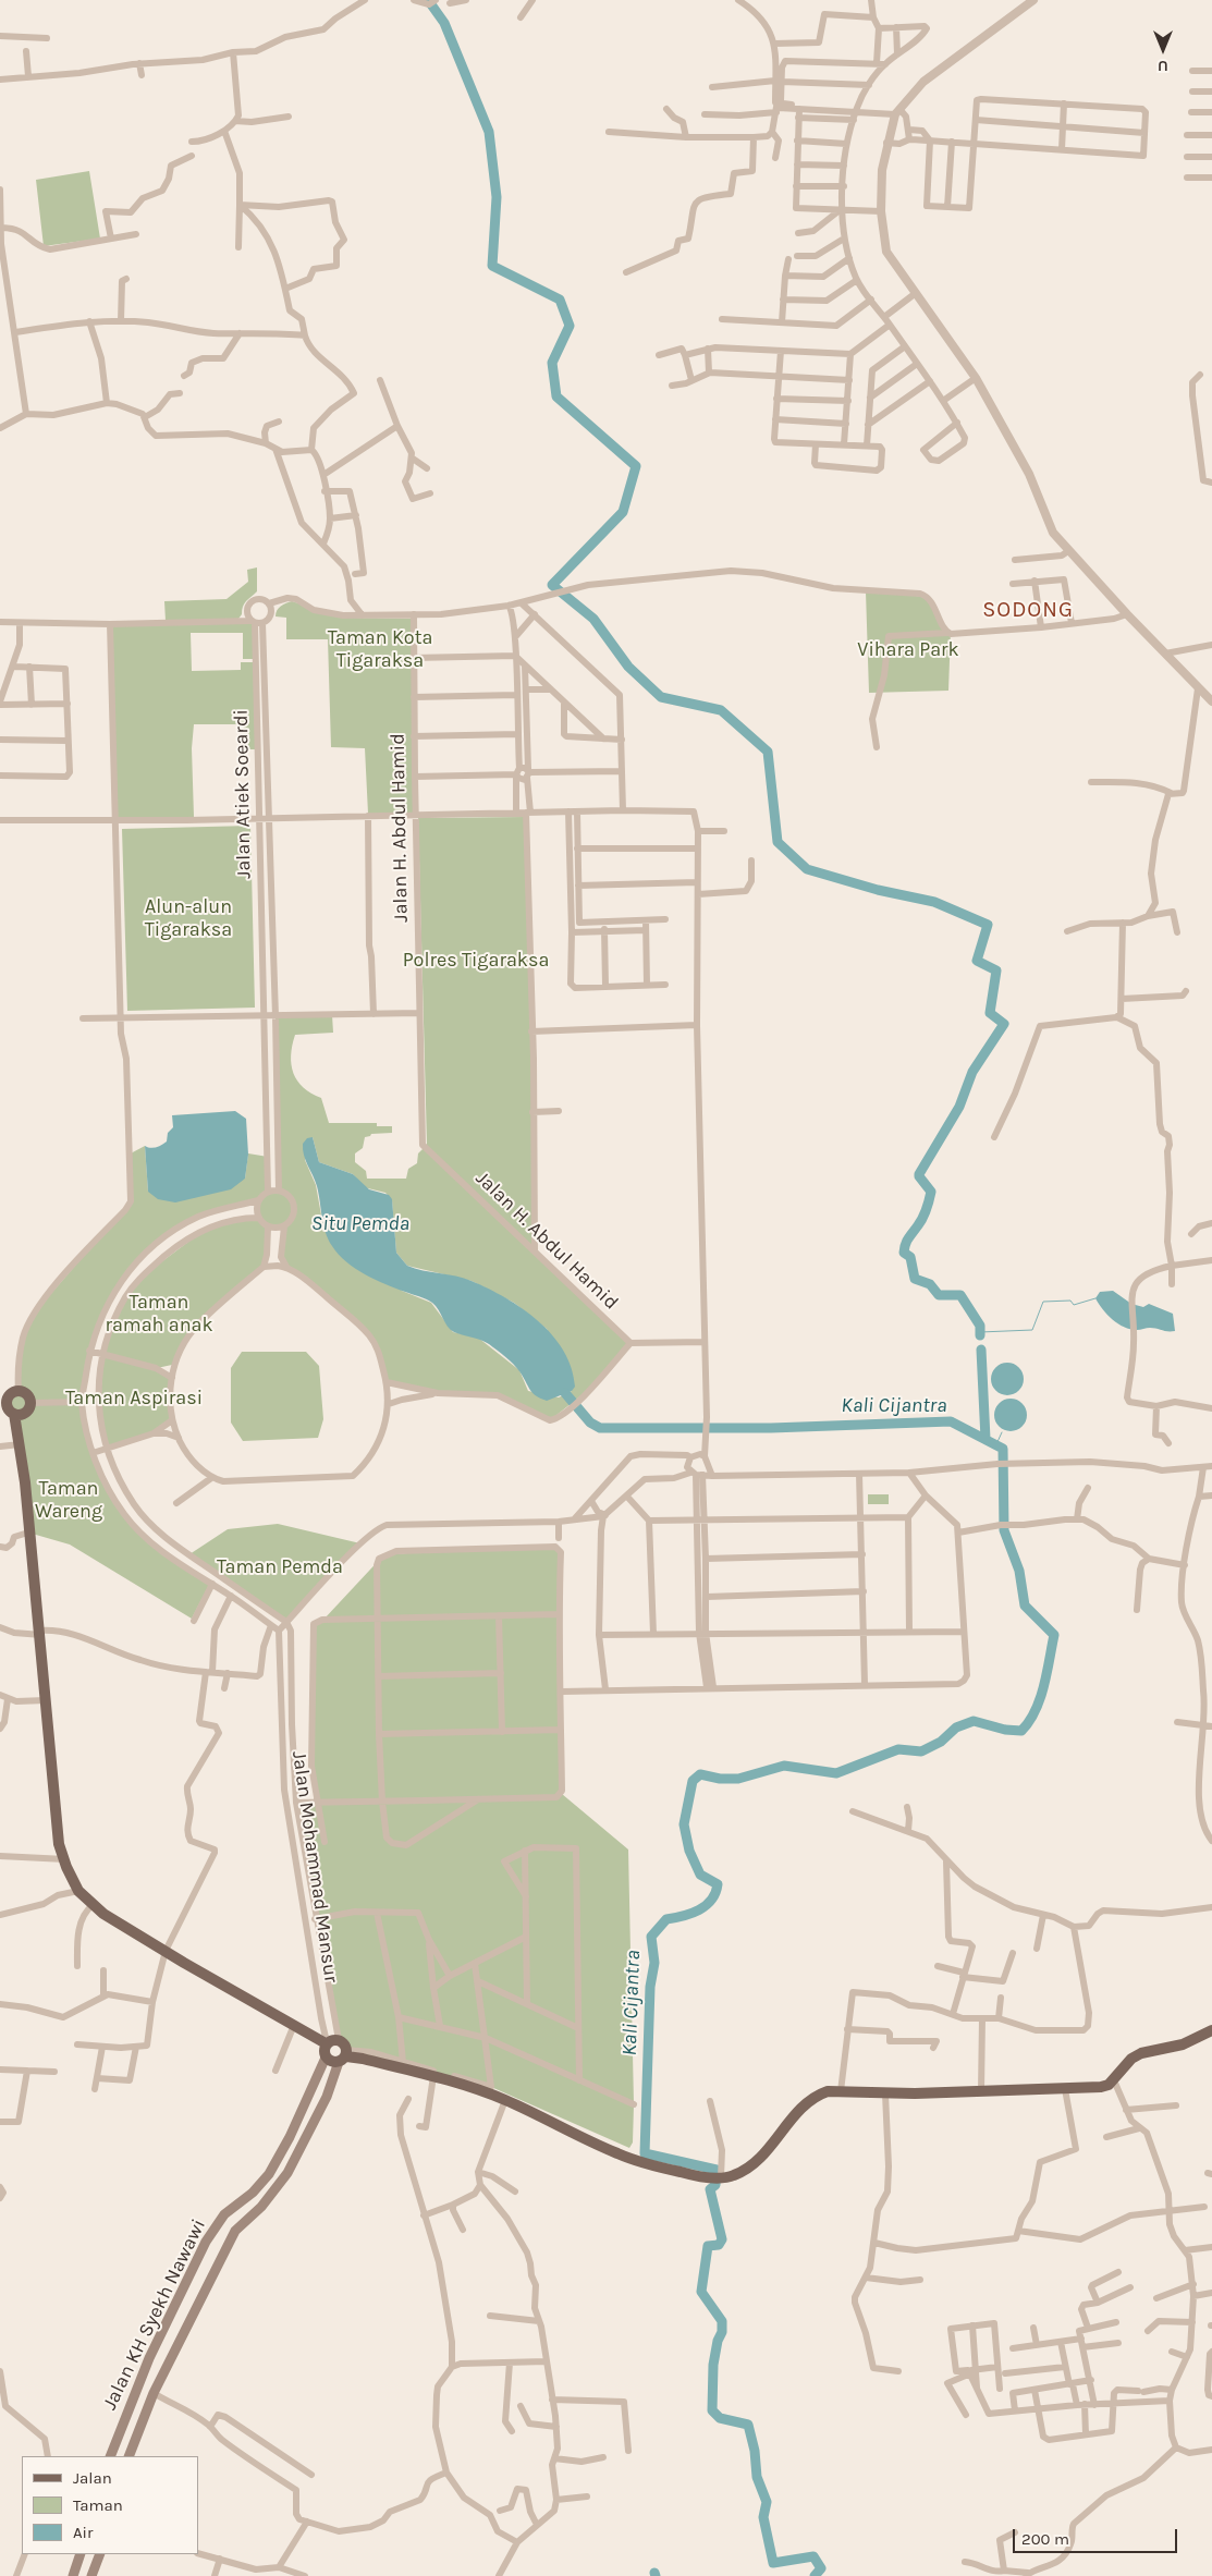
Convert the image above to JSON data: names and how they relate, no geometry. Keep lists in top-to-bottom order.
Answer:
{
  "streets": {
    "main road": ["Jalan KH Syekh Nawawi"],
    "street": ["Jalan Atiek Soeardi", "Jalan H. Abdul Hamid", "Jalan Mohammad Mansur"]
  },
  "districts": ["SODONG"],
  "water": ["Situ Pemda", "Kali Cijantra"],
  "parks": [
    "Taman Kota Tigaraksa",
    "Vihara Park",
    "Alun-alun Tigaraksa",
    "Polres Tigaraksa",
    "Taman ramah anak",
    "Taman Aspirasi",
    "Taman Wareng",
    "Taman Pemda"
  ],
  "legend": ["Jalan", "Taman", "Air"],
  "scale_bar": "200 m",
  "north": "bottom"
}
